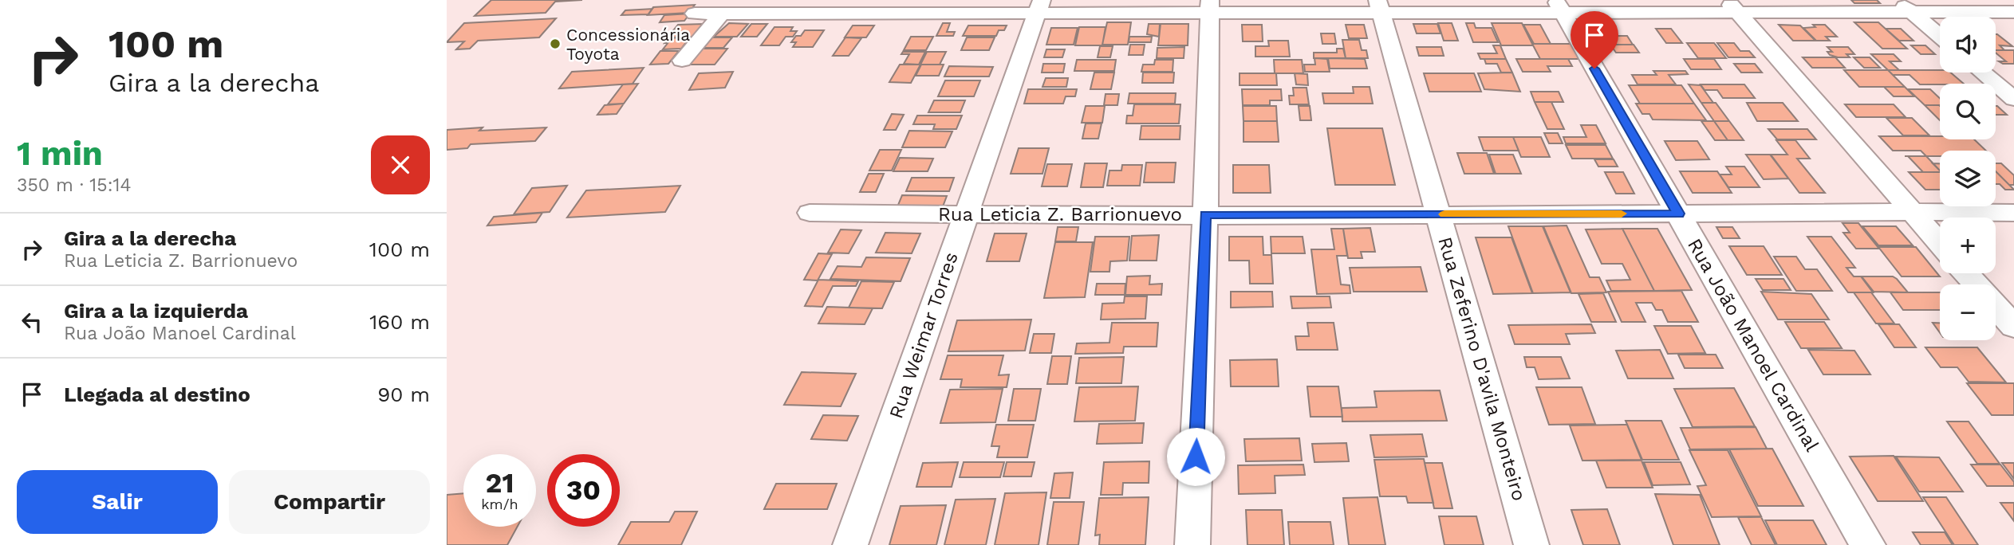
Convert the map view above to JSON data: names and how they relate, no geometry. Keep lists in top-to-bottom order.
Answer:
{
  "streets": {
    "street": [
      "Rua Leticia Z. Barrionuevo",
      "Rua Weimar Torres",
      "Rua João Manoel Cardinal",
      "Rua Zeferino D'avila Monteiro"
    ]
  },
  "crossings": [
    ["Rua Leticia Z. Barrionuevo", "Rua Weimar Torres"],
    ["Rua Leticia Z. Barrionuevo", "Rua João Manoel Cardinal"],
    ["Rua Leticia Z. Barrionuevo", "Rua Zeferino D'avila Monteiro"]
  ],
  "places": ["Concessionária Toyota"],
  "page": {
    "turn": ["100 m", "Gira a la derecha"],
    "map_buttons": ["+", "−"],
    "heading": ["1 min", "350 m · 15:14"],
    "list": [
      {
        "name": "Gira a la derecha",
        "note": "Rua Leticia Z. Barrionuevo",
        "value": "100 m"
      },
      {
        "name": "Gira a la izquierda",
        "note": "Rua João Manoel Cardinal",
        "value": "160 m"
      },
      {
        "name": "Llegada al destino",
        "value": "90 m"
      }
    ],
    "speed": "21 km/h",
    "limit": "30",
    "buttons": ["Salir", "Compartir"]
  }
}
